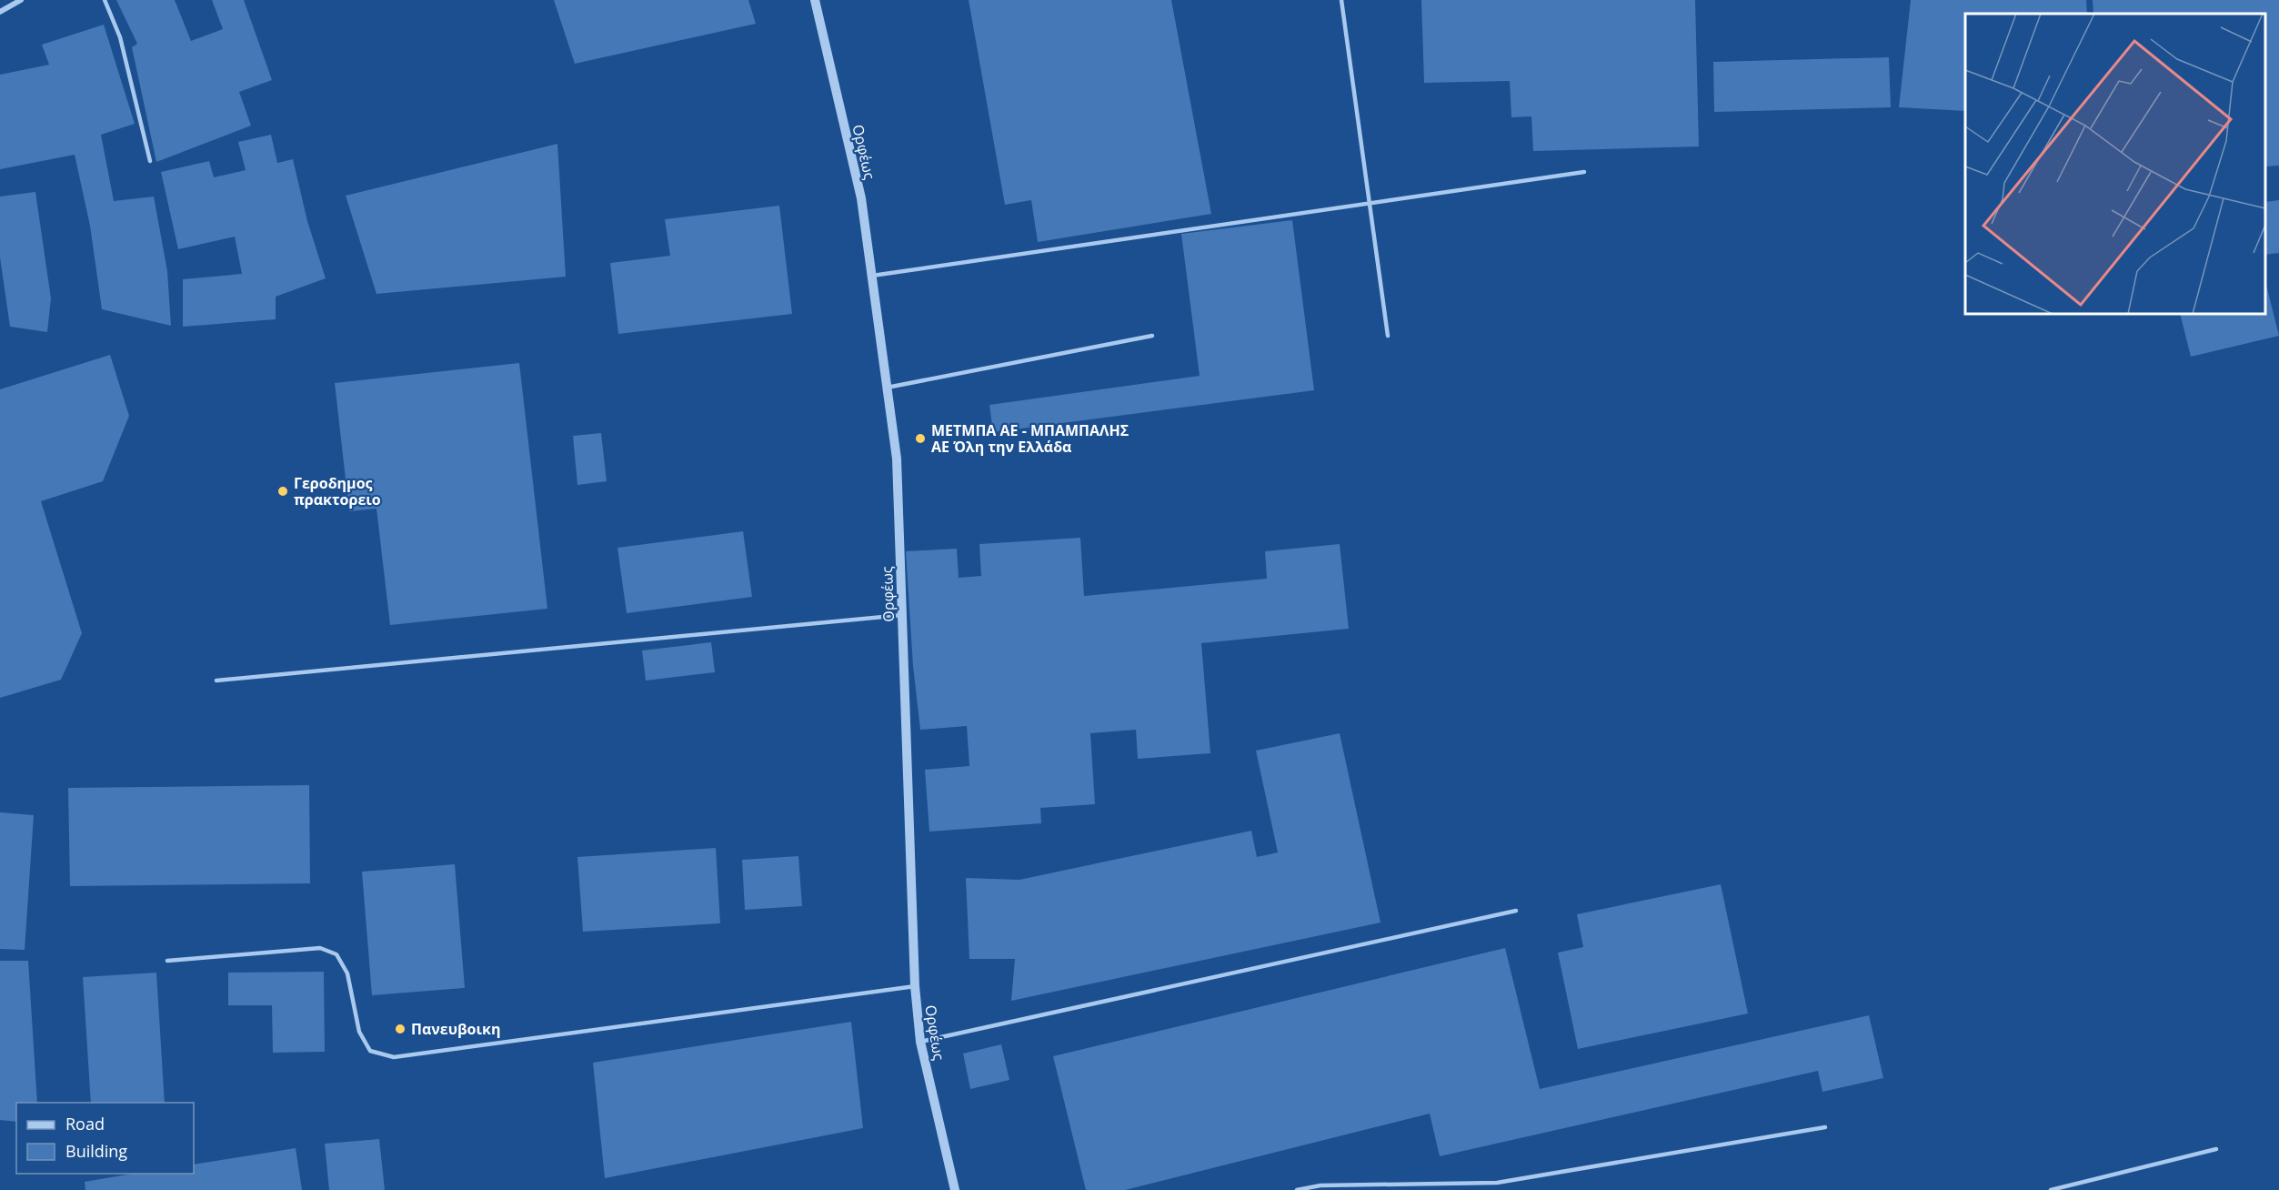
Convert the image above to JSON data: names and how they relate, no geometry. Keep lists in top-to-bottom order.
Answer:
{
  "streets": {
    "street": ["Ορφέως"]
  },
  "places": ["ΜΕΤΜΠΑ ΑΕ - ΜΠΑΜΠΑΛΗΣ ΑΕ Όλη την Ελλάδα", "Γεροδημος πρακτορειο", "Πανευβοικη"],
  "legend": ["Road", "Building"]
}
